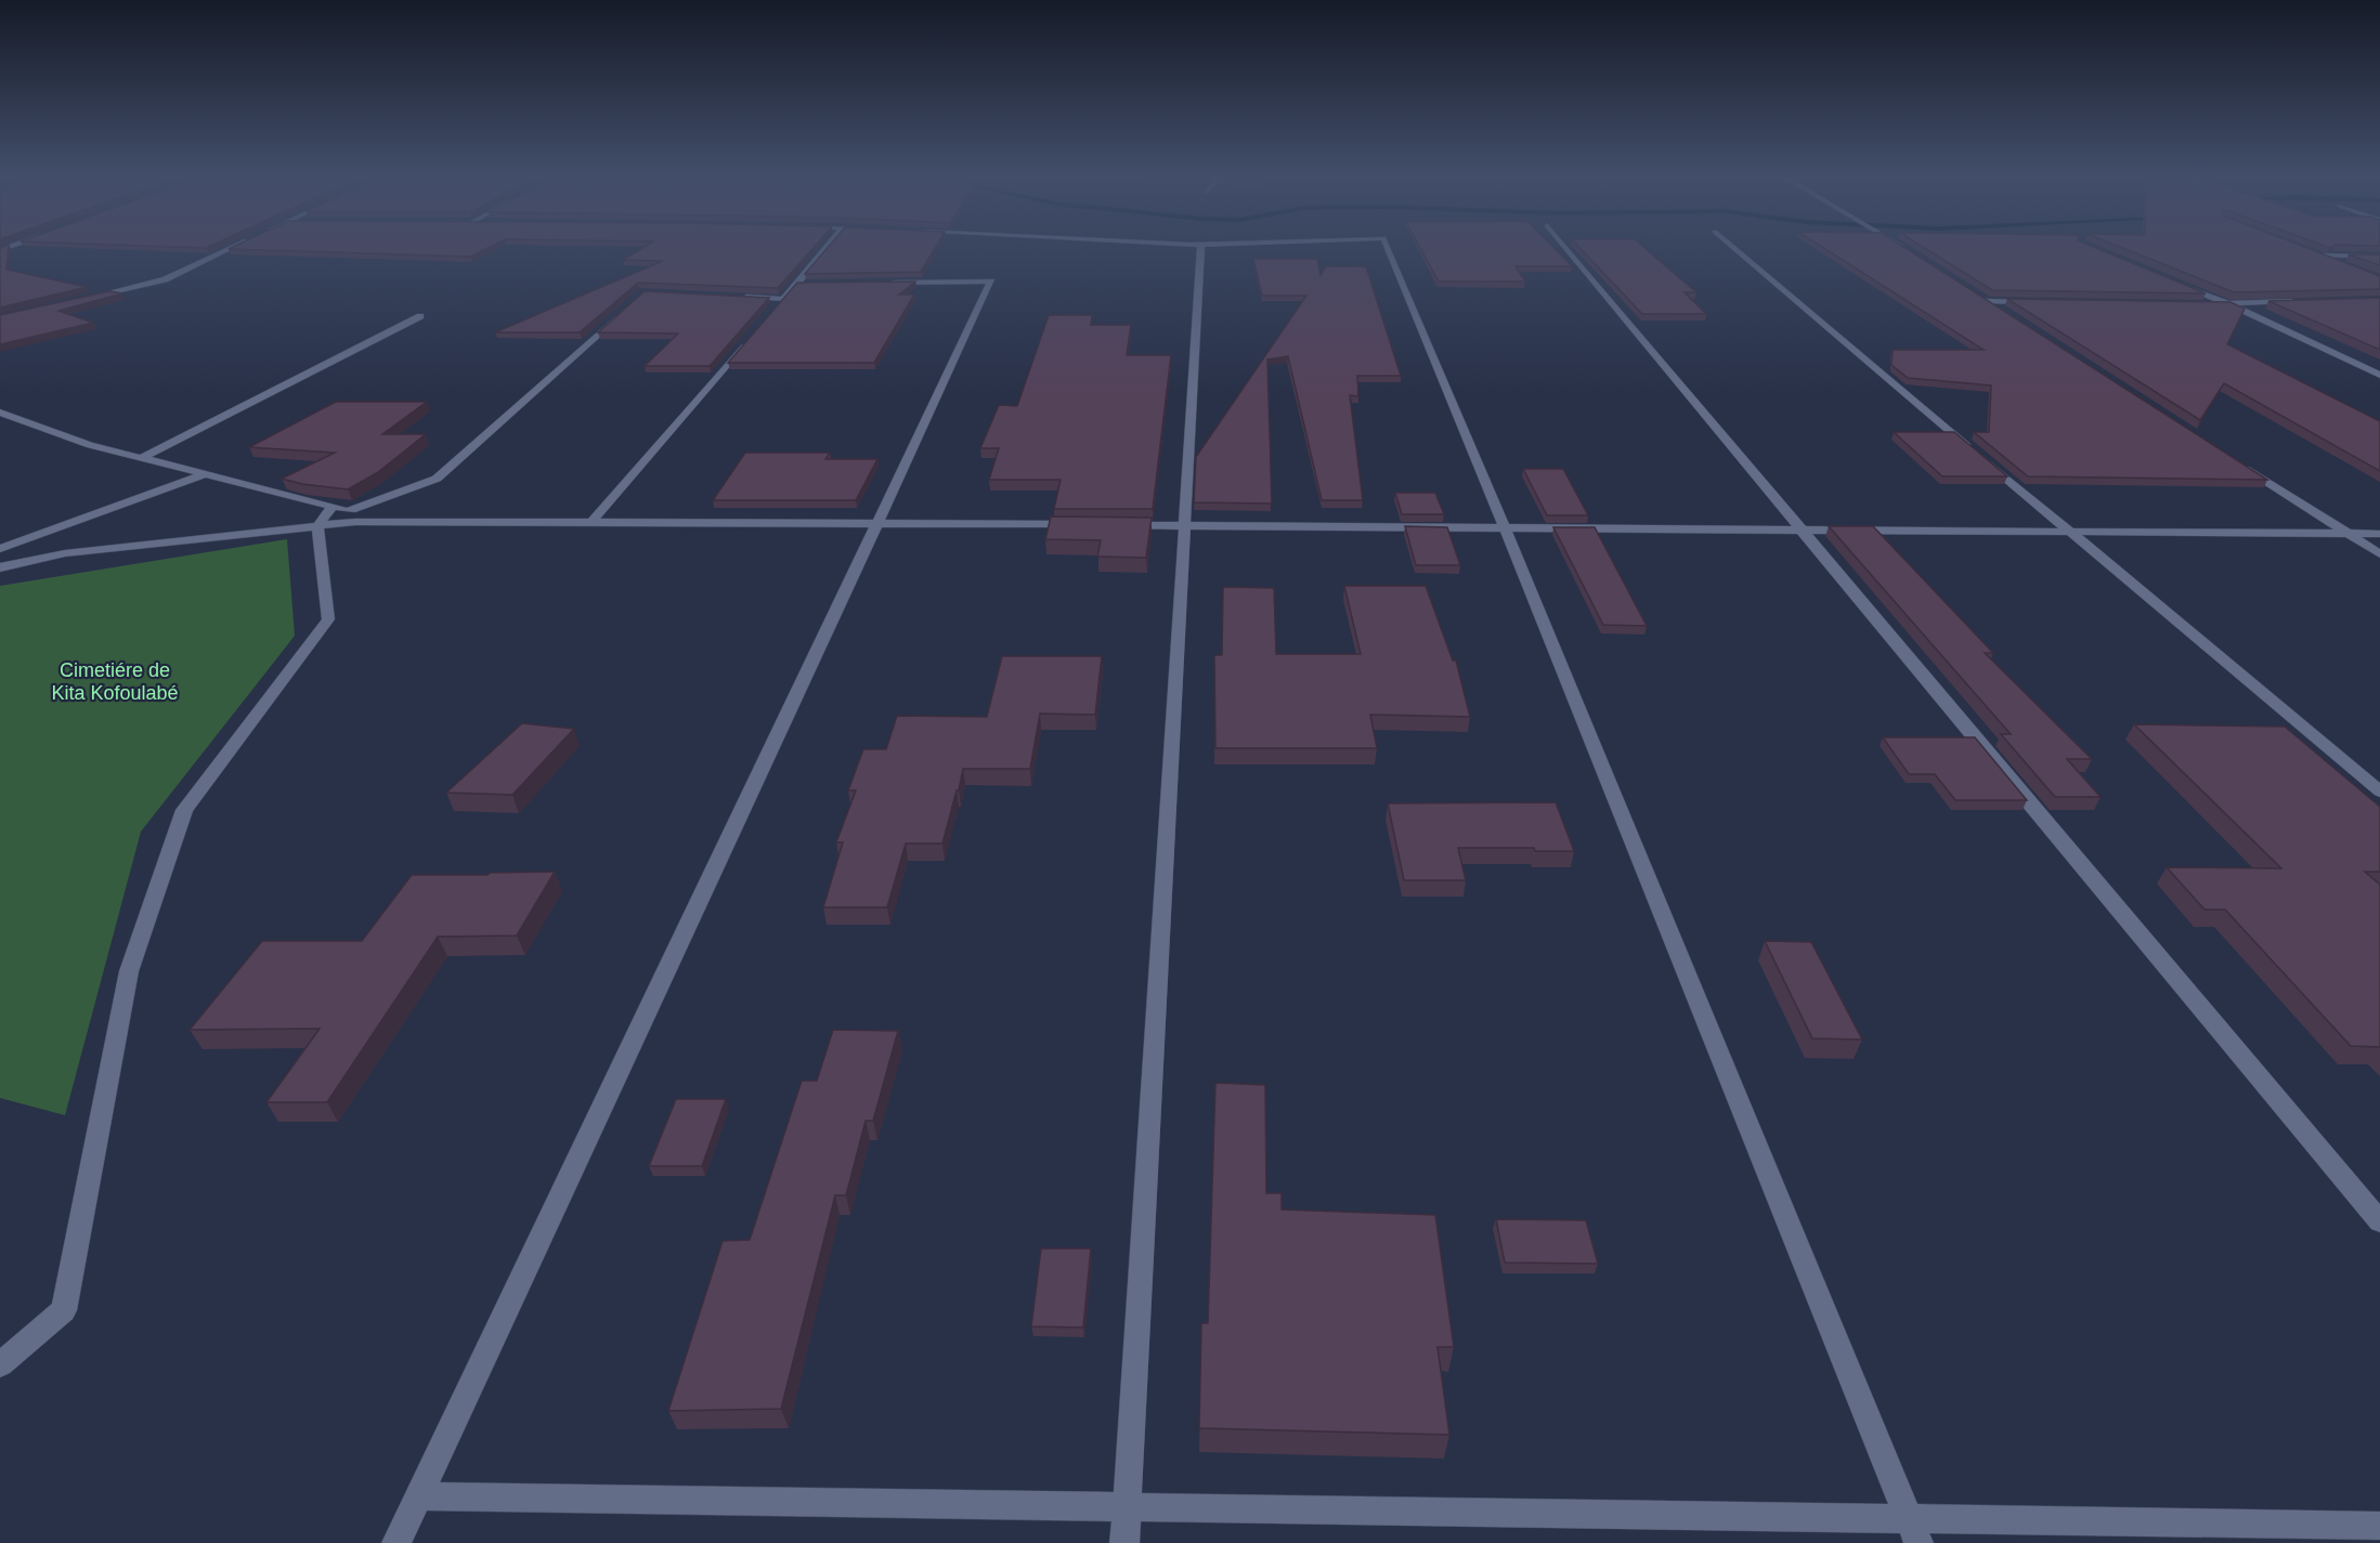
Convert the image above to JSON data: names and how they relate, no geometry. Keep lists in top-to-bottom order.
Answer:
{
  "parks": ["Cimetiére de Kita Kofoulabé"]
}
